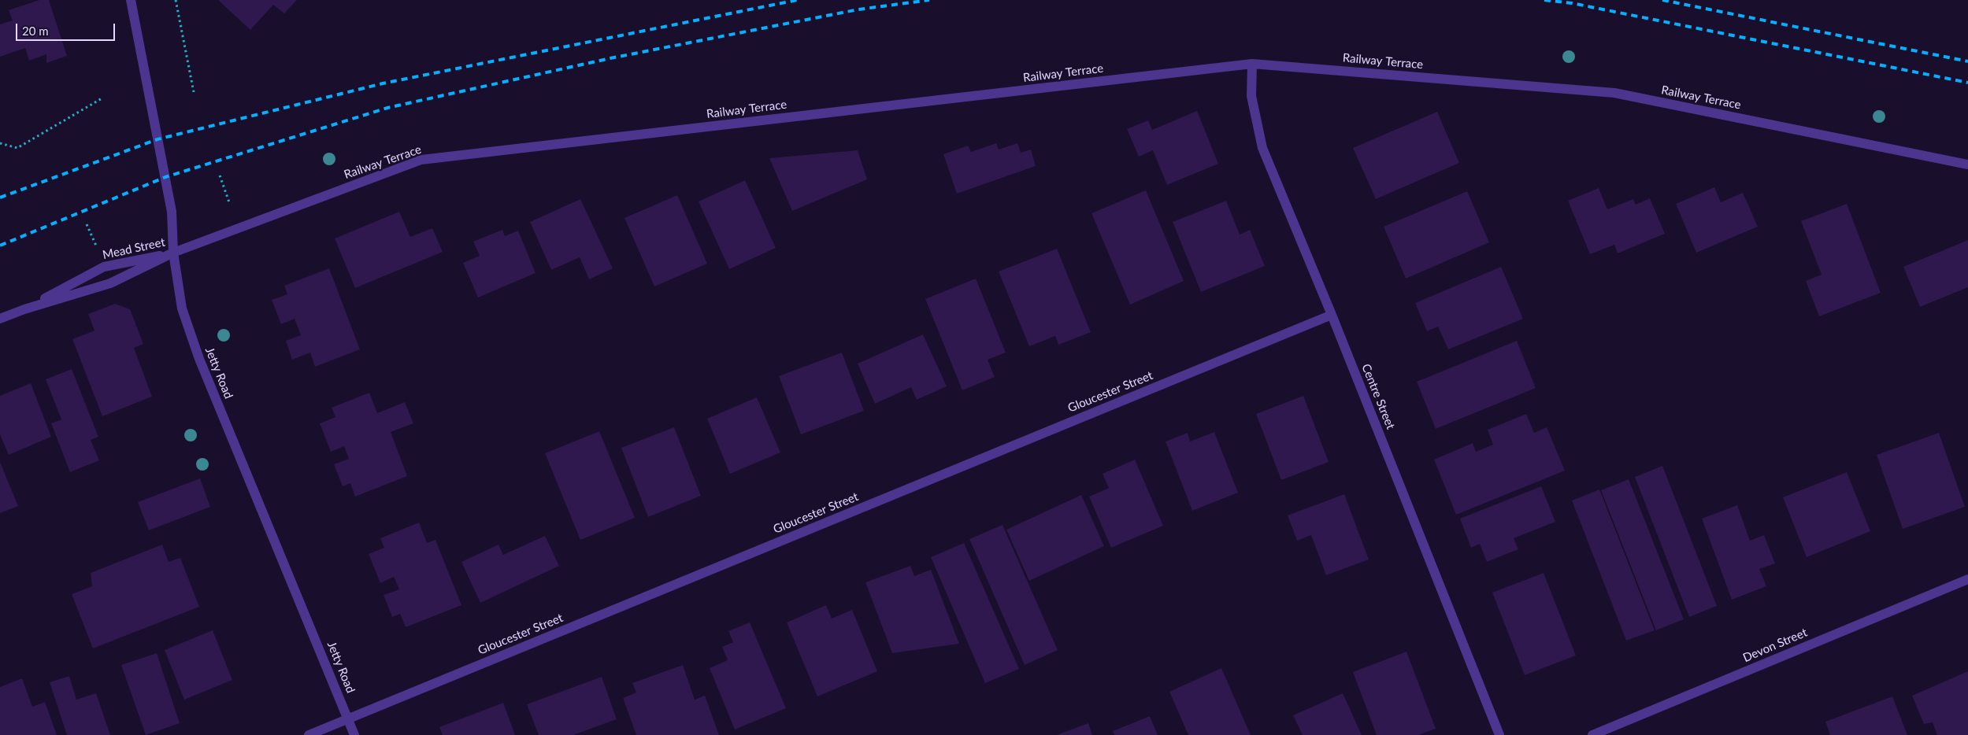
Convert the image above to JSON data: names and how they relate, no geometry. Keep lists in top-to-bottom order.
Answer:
{
  "streets": {
    "street": [
      "Railway Terrace",
      "Mead Street",
      "Jetty Road",
      "Gloucester Street",
      "Centre Street",
      "Devon Street"
    ]
  },
  "crossings": [
    ["Railway Terrace", "Mead Street"],
    ["Railway Terrace", "Jetty Road"],
    ["Railway Terrace", "Centre Street"],
    ["Mead Street", "Jetty Road"],
    ["Jetty Road", "Gloucester Street"],
    ["Gloucester Street", "Centre Street"]
  ],
  "scale_bar": "20 m"
}
